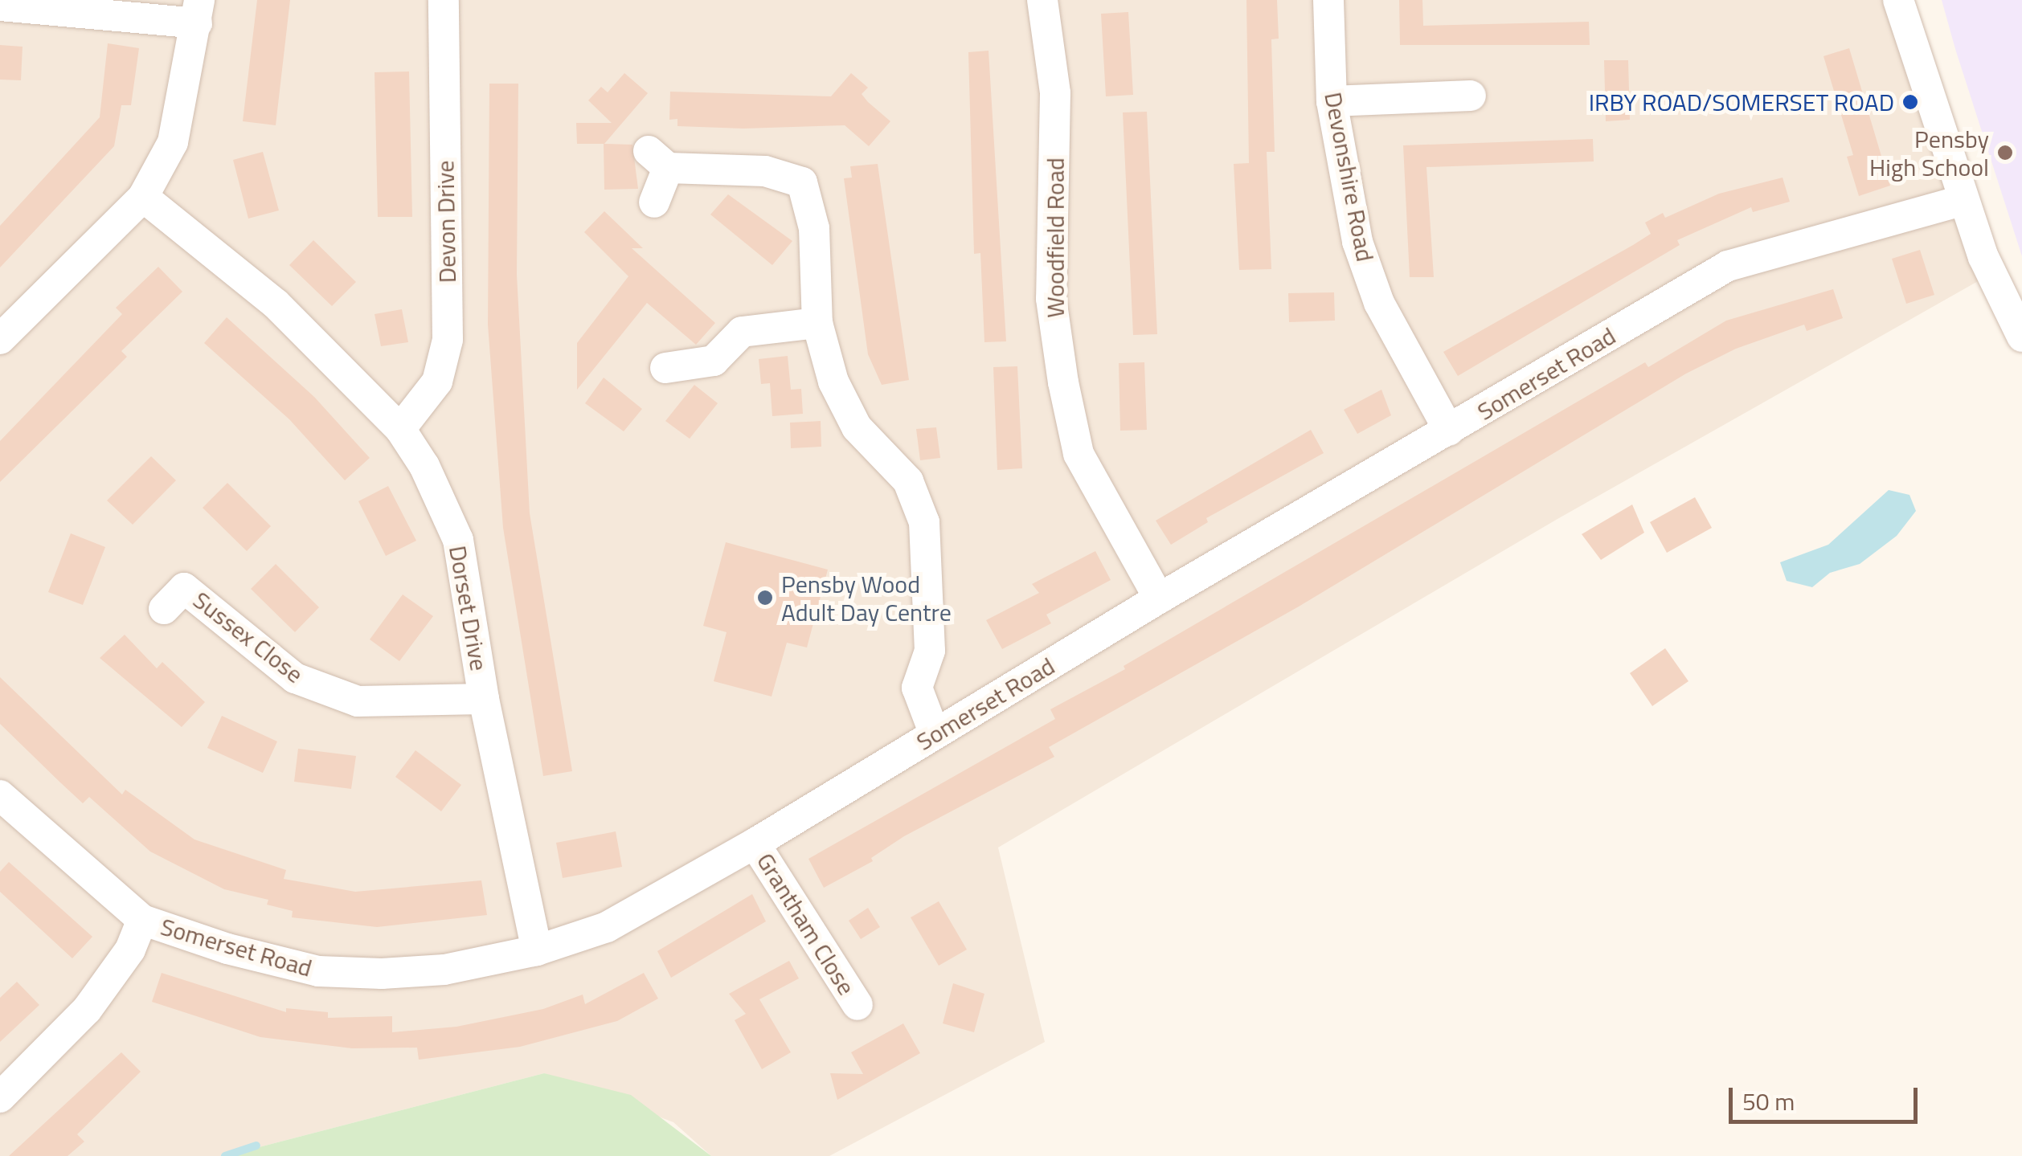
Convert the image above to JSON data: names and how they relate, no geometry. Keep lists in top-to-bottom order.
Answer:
{
  "streets": {
    "street": [
      "Devonshire Road",
      "Devon Drive",
      "Woodfield Road",
      "Somerset Road",
      "Dorset Drive",
      "Sussex Close",
      "Grantham Close"
    ]
  },
  "crossings": [
    ["Devonshire Road", "Somerset Road"],
    ["Devon Drive", "Dorset Drive"],
    ["Woodfield Road", "Somerset Road"],
    ["Somerset Road", "Dorset Drive"],
    ["Somerset Road", "Grantham Close"],
    ["Dorset Drive", "Sussex Close"]
  ],
  "places": ["IRBY ROAD/SOMERSET ROAD", "Pensby High School", "Pensby Wood Adult Day Centre"],
  "scale_bar": "50 m"
}
